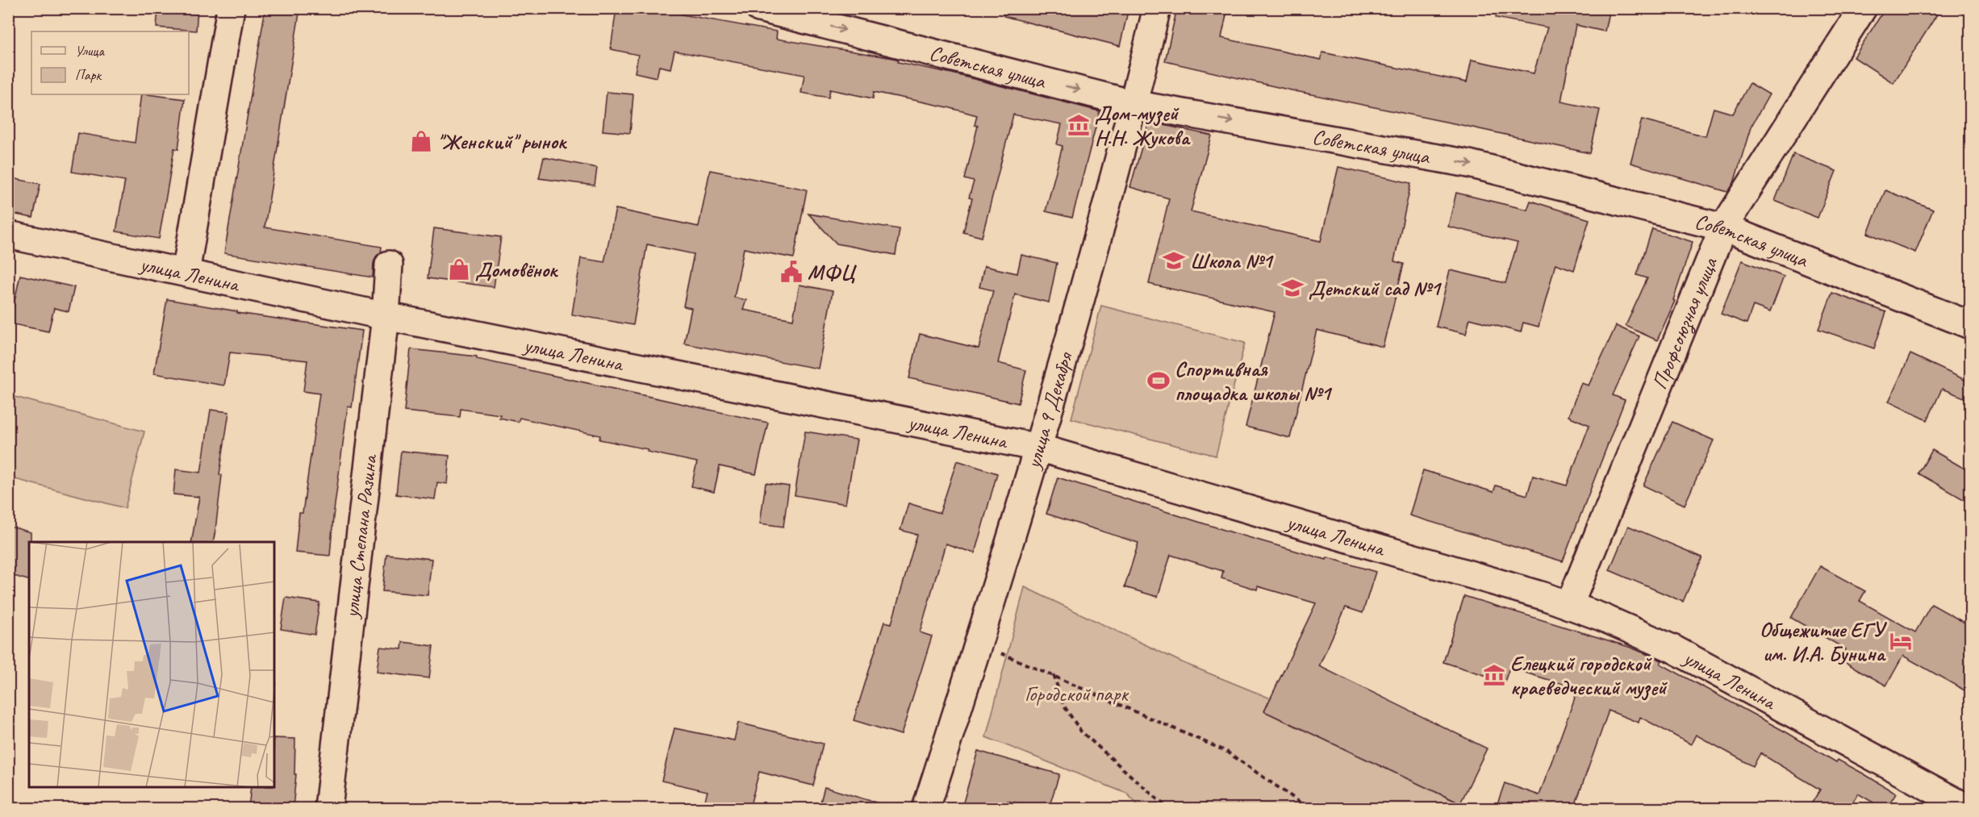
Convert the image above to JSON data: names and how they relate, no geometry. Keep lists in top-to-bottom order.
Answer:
{
  "streets": {
    "street": [
      "Советская улица",
      "улица Ленина",
      "Профсоюзная улица",
      "улица 9 Декабря",
      "улица Степана Разина"
    ]
  },
  "crossings": [
    ["Советская улица", "Профсоюзная улица"],
    ["Советская улица", "улица 9 Декабря"],
    ["улица Ленина", "Профсоюзная улица"],
    ["улица Ленина", "улица 9 Декабря"],
    ["улица Ленина", "улица Степана Разина"]
  ],
  "one_way": ["Советская улица"],
  "parks": ["Городской парк"],
  "places": {
    "museum": ["Дом-музей Н.Н. Жукова", "Елецкий городской краеведческий музей"],
    "shop": ["\"Женский\" рынок", "Домовёнок"],
    "school or university": ["Школа №1", "Детский сад №1"],
    "public building": ["МФЦ"],
    "sports": ["Спортивная площадка школы №1"],
    "hotel": ["Общежитие ЕГУ им. И.А. Бунина"]
  },
  "legend": ["Улица", "Парк"]
}
